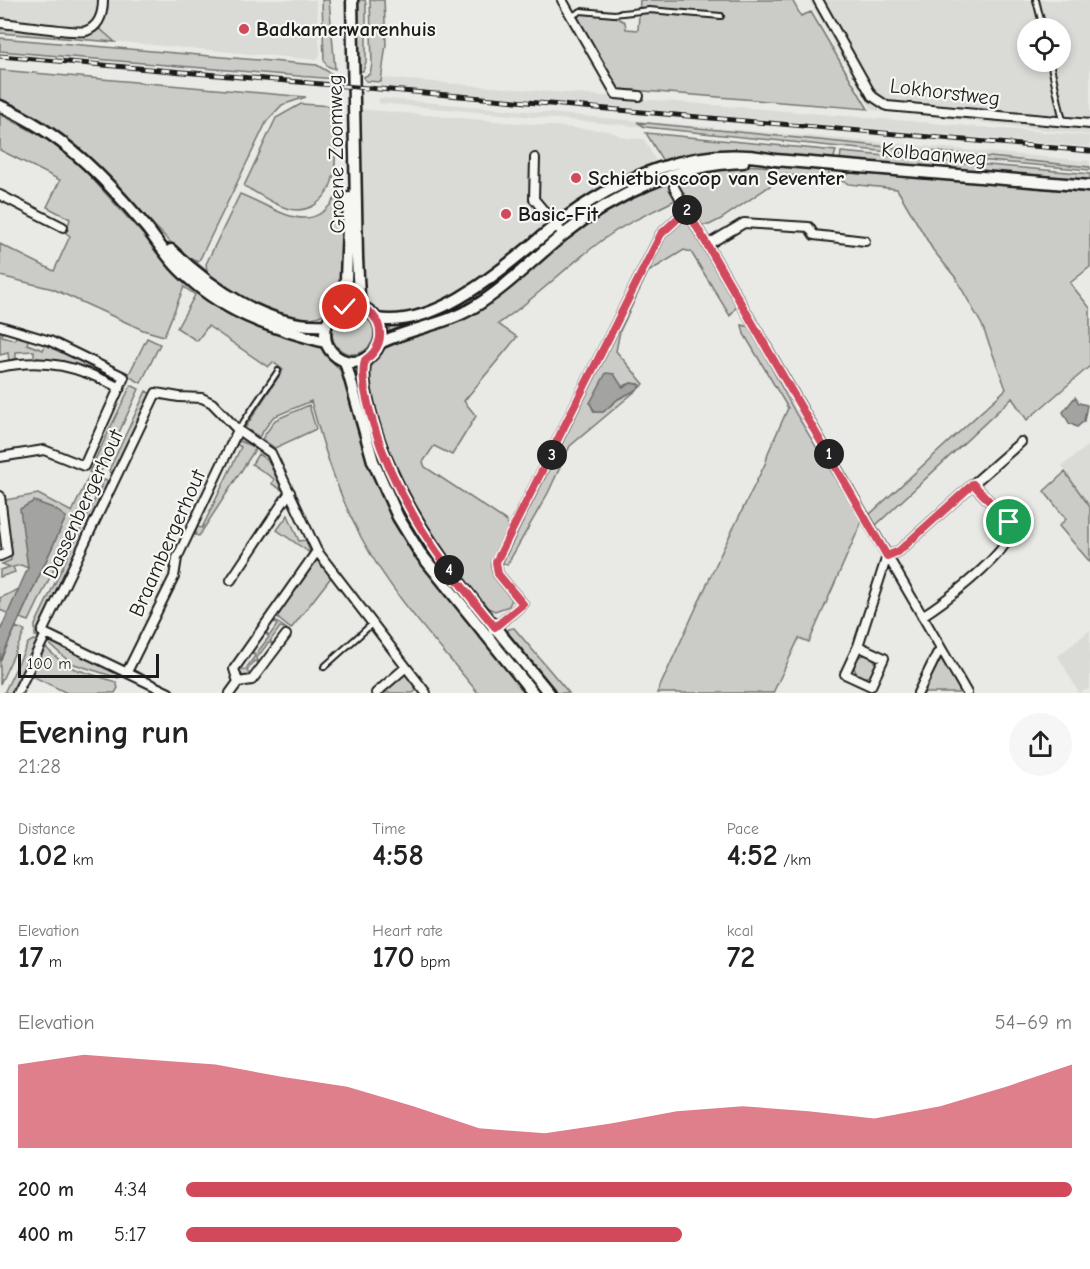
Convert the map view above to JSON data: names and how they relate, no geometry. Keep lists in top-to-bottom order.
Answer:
{
  "streets": {
    "street": [
      "Lokhorstweg",
      "Groene Zoomweg",
      "Kolbaanweg",
      "Dassenbergerhout",
      "Braambergerhout"
    ]
  },
  "crossings": [
    ["Groene Zoomweg", "Kolbaanweg"],
    ["Dassenbergerhout", "Braambergerhout"]
  ],
  "places": ["Badkamerwarenhuis", "Schietbioscoop van Seventer", "Basic-Fit"],
  "scale_bar": "100 m",
  "page": {
    "pins": [
      "2",
      "1",
      "3",
      "4"
    ],
    "scale": "100 m",
    "heading": ["Evening run", "21:28"],
    "stats": [
      ["Distance", "1.02 km"],
      ["Time", "4:58"],
      ["Pace", "4:52 /km"],
      ["Elevation", "17 m"],
      ["Heart rate", "170 bpm"],
      ["kcal", "72"]
    ],
    "chart": ["Elevation", "54–69 m"],
    "list": [
      {
        "name": "200 m",
        "note": "4:34"
      },
      {
        "name": "400 m",
        "note": "5:17"
      }
    ]
  }
}
